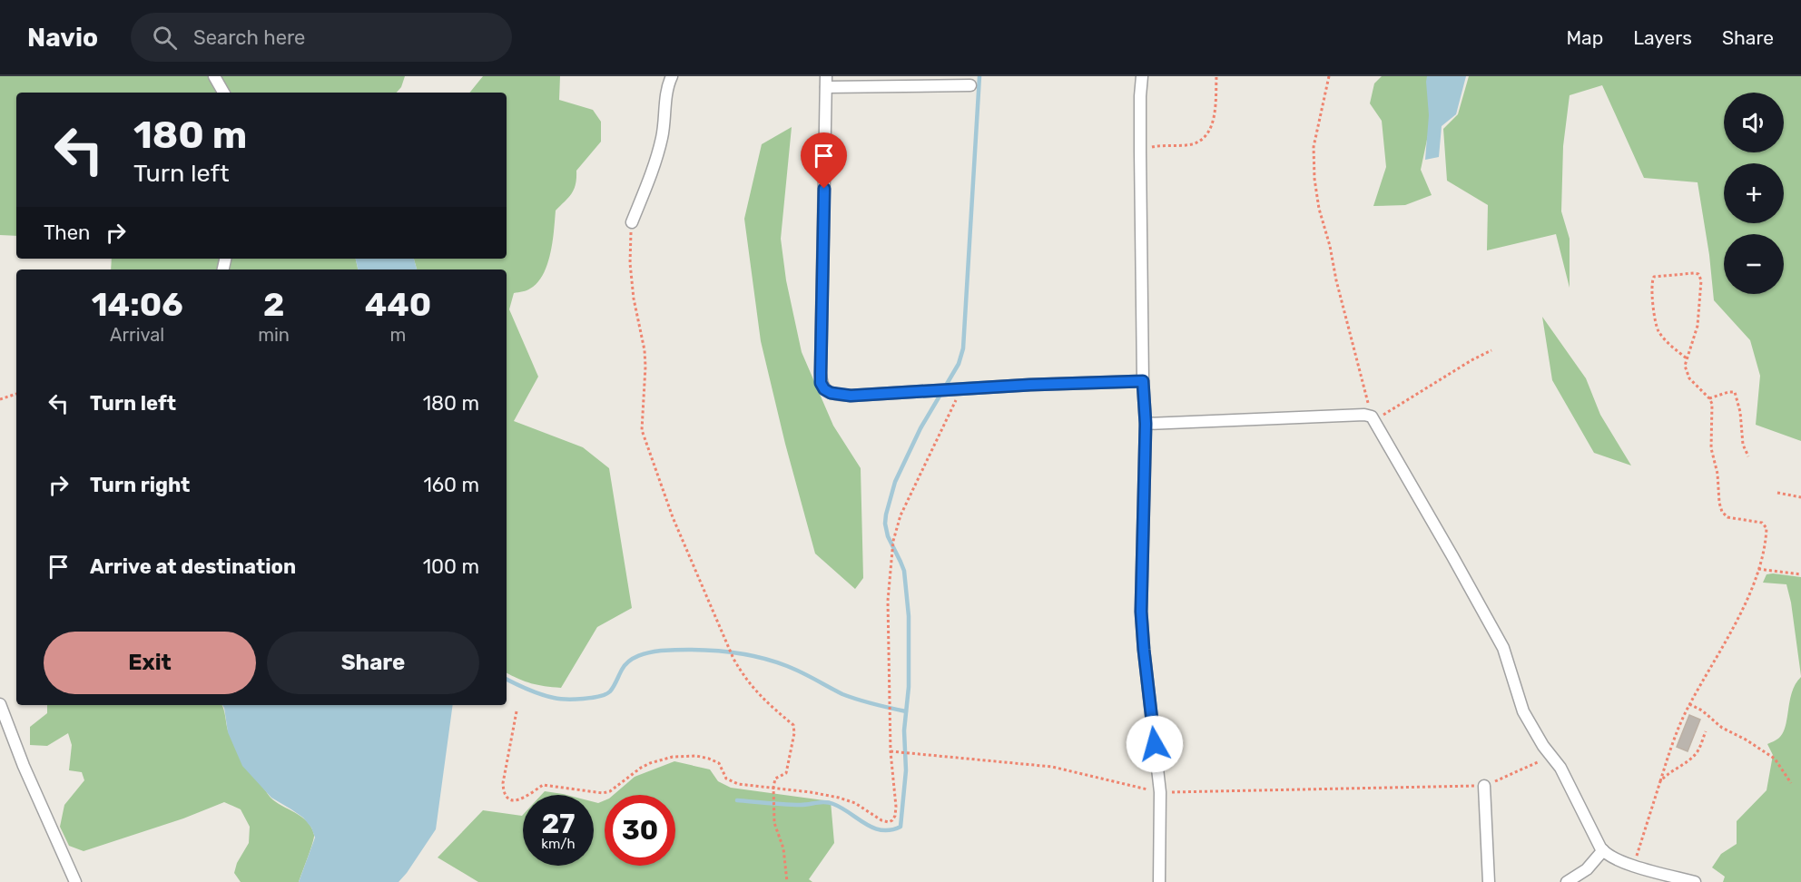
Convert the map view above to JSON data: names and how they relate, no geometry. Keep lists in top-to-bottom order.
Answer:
{
  "page": {
    "header": "Navio",
    "search": "Search here",
    "nav": ["Map", "Layers", "Share"],
    "map_buttons": ["+", "−"],
    "turn": ["180 m", "Turn left"],
    "then": "Then",
    "eta": [
      "14:06",
      "Arrival",
      "2",
      "min",
      "440",
      "m"
    ],
    "list": [
      {
        "name": "Turn left",
        "value": "180 m"
      },
      {
        "name": "Turn right",
        "value": "160 m"
      },
      {
        "name": "Arrive at destination",
        "value": "100 m"
      }
    ],
    "buttons": ["Exit", "Share"],
    "speed": "27 km/h",
    "limit": "30"
  }
}
